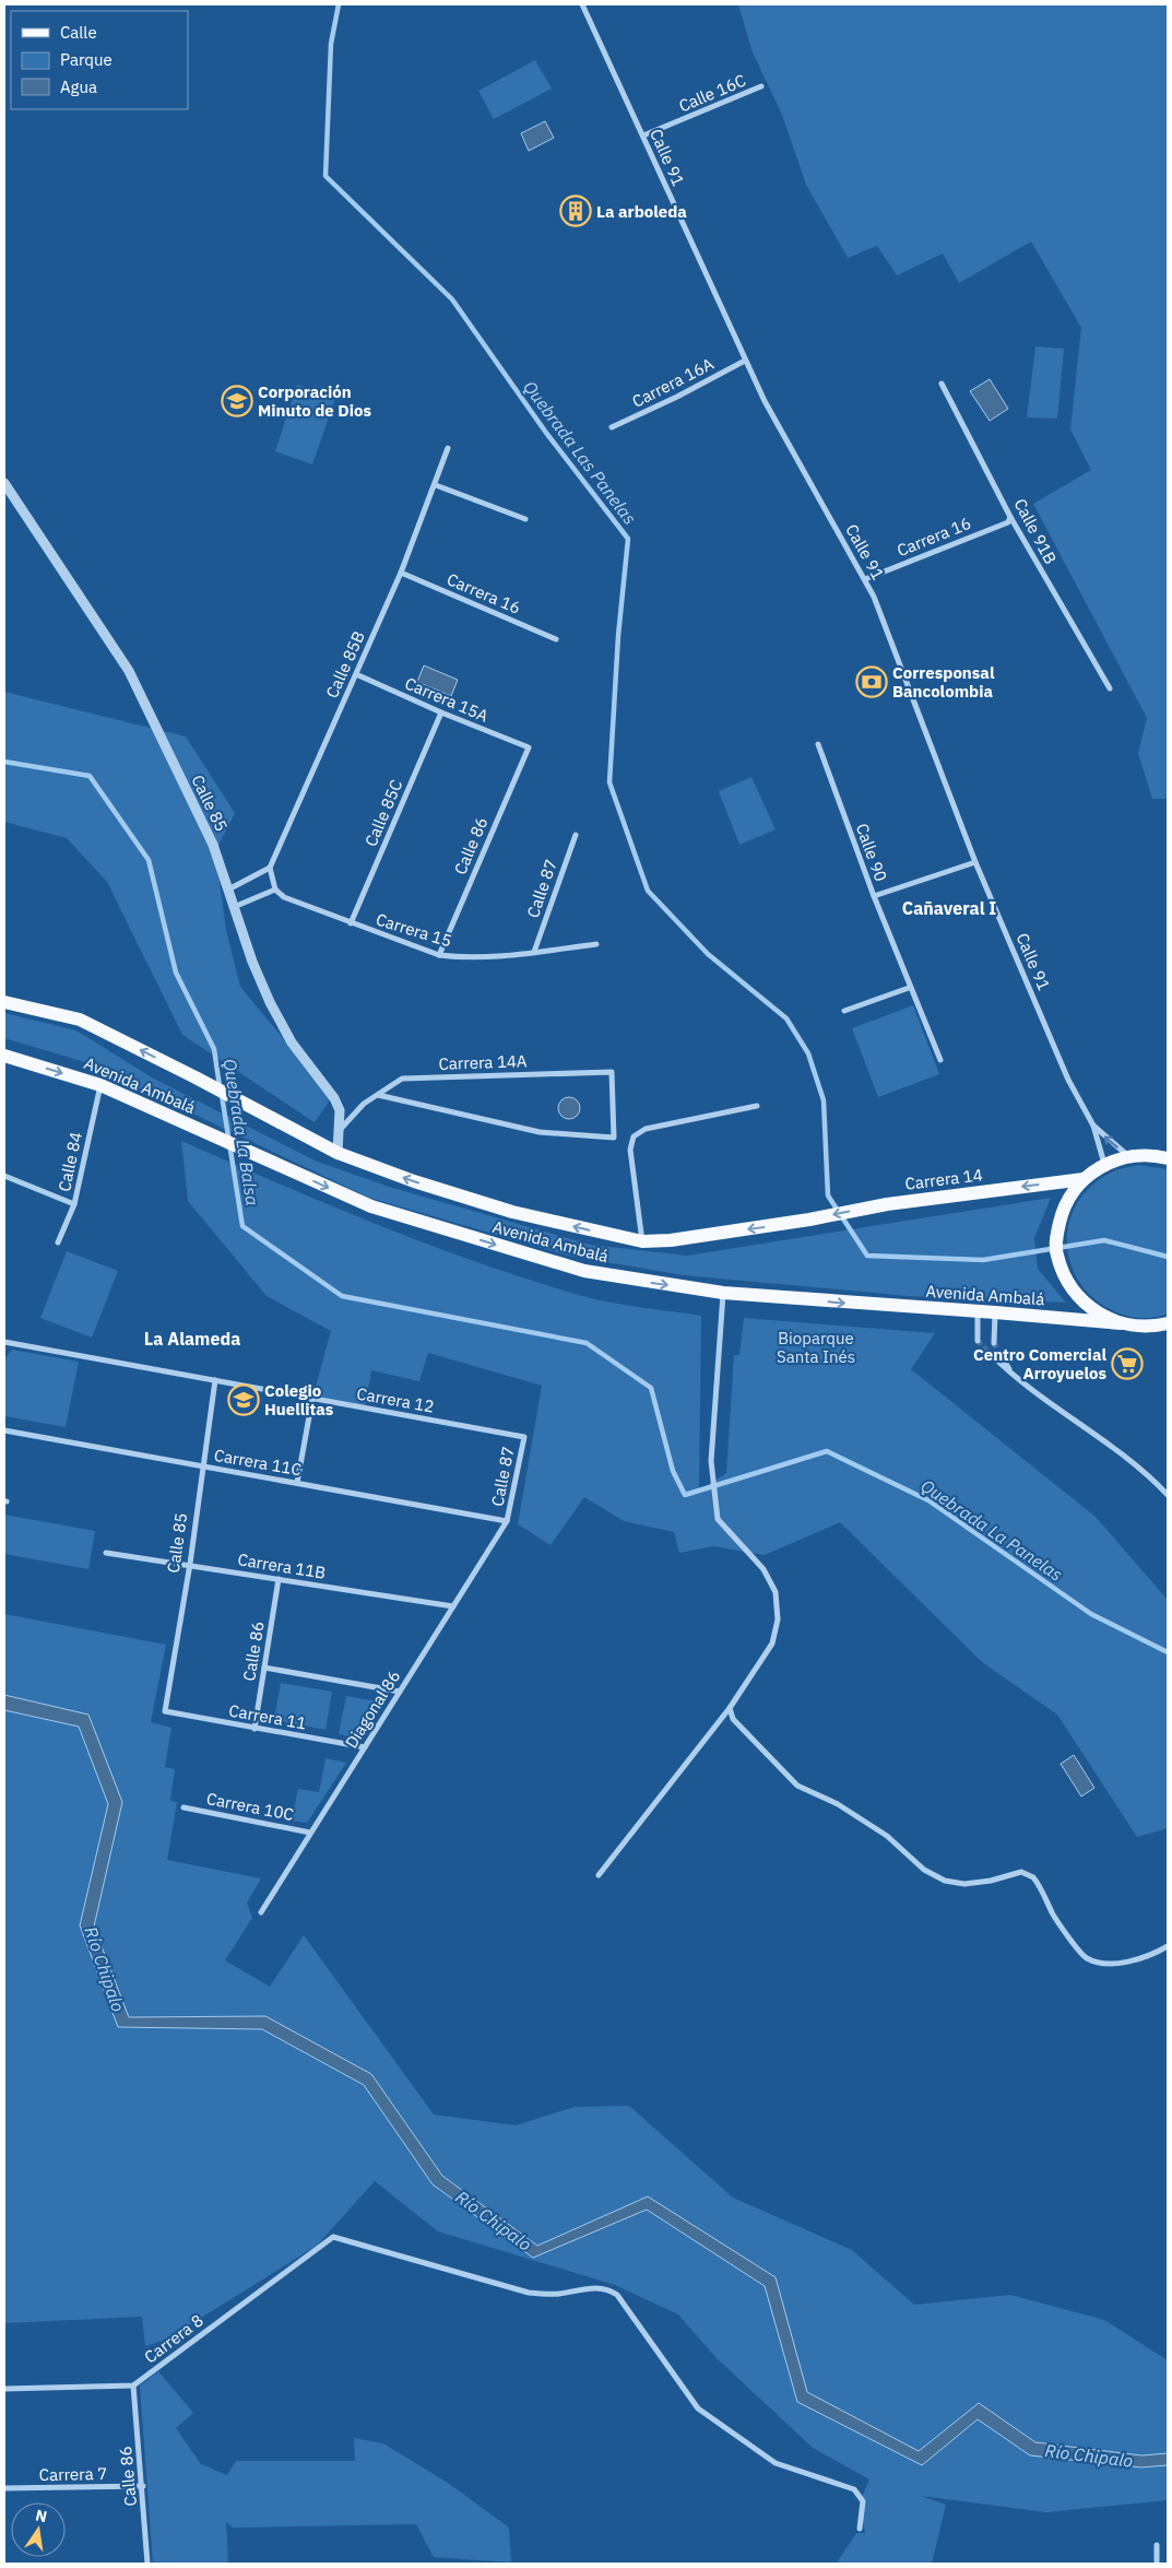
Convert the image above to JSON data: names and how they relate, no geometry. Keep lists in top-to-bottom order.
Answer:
{
  "streets": {
    "main road": ["Avenida Ambalá", "Carrera 14"],
    "street": [
      "Calle 16C",
      "Calle 91",
      "Carrera 16A",
      "Calle 91B",
      "Carrera 16",
      "Calle 85B",
      "Carrera 15A",
      "Calle 85",
      "Calle 85C",
      "Calle 86",
      "Calle 90",
      "Calle 87",
      "Carrera 15",
      "Carrera 14A",
      "Calle 84",
      "Carrera 12",
      "Carrera 11C",
      "Carrera 11B",
      "Diagonal 86",
      "Carrera 11",
      "Carrera 10C",
      "Carrera 8",
      "Carrera 7"
    ]
  },
  "crossings": [
    ["Calle 16C", "Calle 91"],
    ["Calle 91", "Carrera 16A"],
    ["Calle 91", "Carrera 16"],
    ["Calle 91B", "Carrera 16"],
    ["Carrera 16", "Calle 85B"],
    ["Calle 85B", "Carrera 15A"],
    ["Carrera 15A", "Calle 85C"],
    ["Carrera 15A", "Calle 86"],
    ["Calle 85", "Carrera 14A"],
    ["Calle 85", "Avenida Ambalá"],
    ["Calle 85", "Carrera 12"],
    ["Calle 85", "Carrera 11C"],
    ["Calle 85", "Carrera 11B"],
    ["Calle 85", "Carrera 11"],
    ["Calle 85C", "Carrera 15"],
    ["Calle 86", "Carrera 15"],
    ["Calle 86", "Carrera 11B"],
    ["Calle 86", "Carrera 11"],
    ["Calle 86", "Carrera 8"],
    ["Calle 86", "Carrera 7"],
    ["Calle 87", "Carrera 15"],
    ["Calle 87", "Carrera 12"],
    ["Calle 87", "Carrera 11C"],
    ["Calle 87", "Diagonal 86"],
    ["Avenida Ambalá", "Calle 84"],
    ["Avenida Ambalá", "Carrera 14"],
    ["Carrera 11C", "Diagonal 86"],
    ["Carrera 11B", "Diagonal 86"],
    ["Diagonal 86", "Carrera 11"],
    ["Diagonal 86", "Carrera 10C"]
  ],
  "one_way": ["Carrera 14"],
  "districts": ["Cañaveral I", "La Alameda"],
  "water": [
    "Quebrada Las Panelas",
    "Quebrada La Balsa",
    "Quebrada La Panelas",
    "Río Chipalo"
  ],
  "parks": ["Bioparque Santa Inés"],
  "places": {
    "building": ["La arboleda"],
    "school or university": ["Corporación Minuto de Dios", "Colegio Huellitas"],
    "bank": ["Corresponsal Bancolombia"],
    "supermarket": ["Centro Comercial Arroyuelos"]
  },
  "legend": ["Calle", "Parque", "Agua"],
  "north": "top"
}
